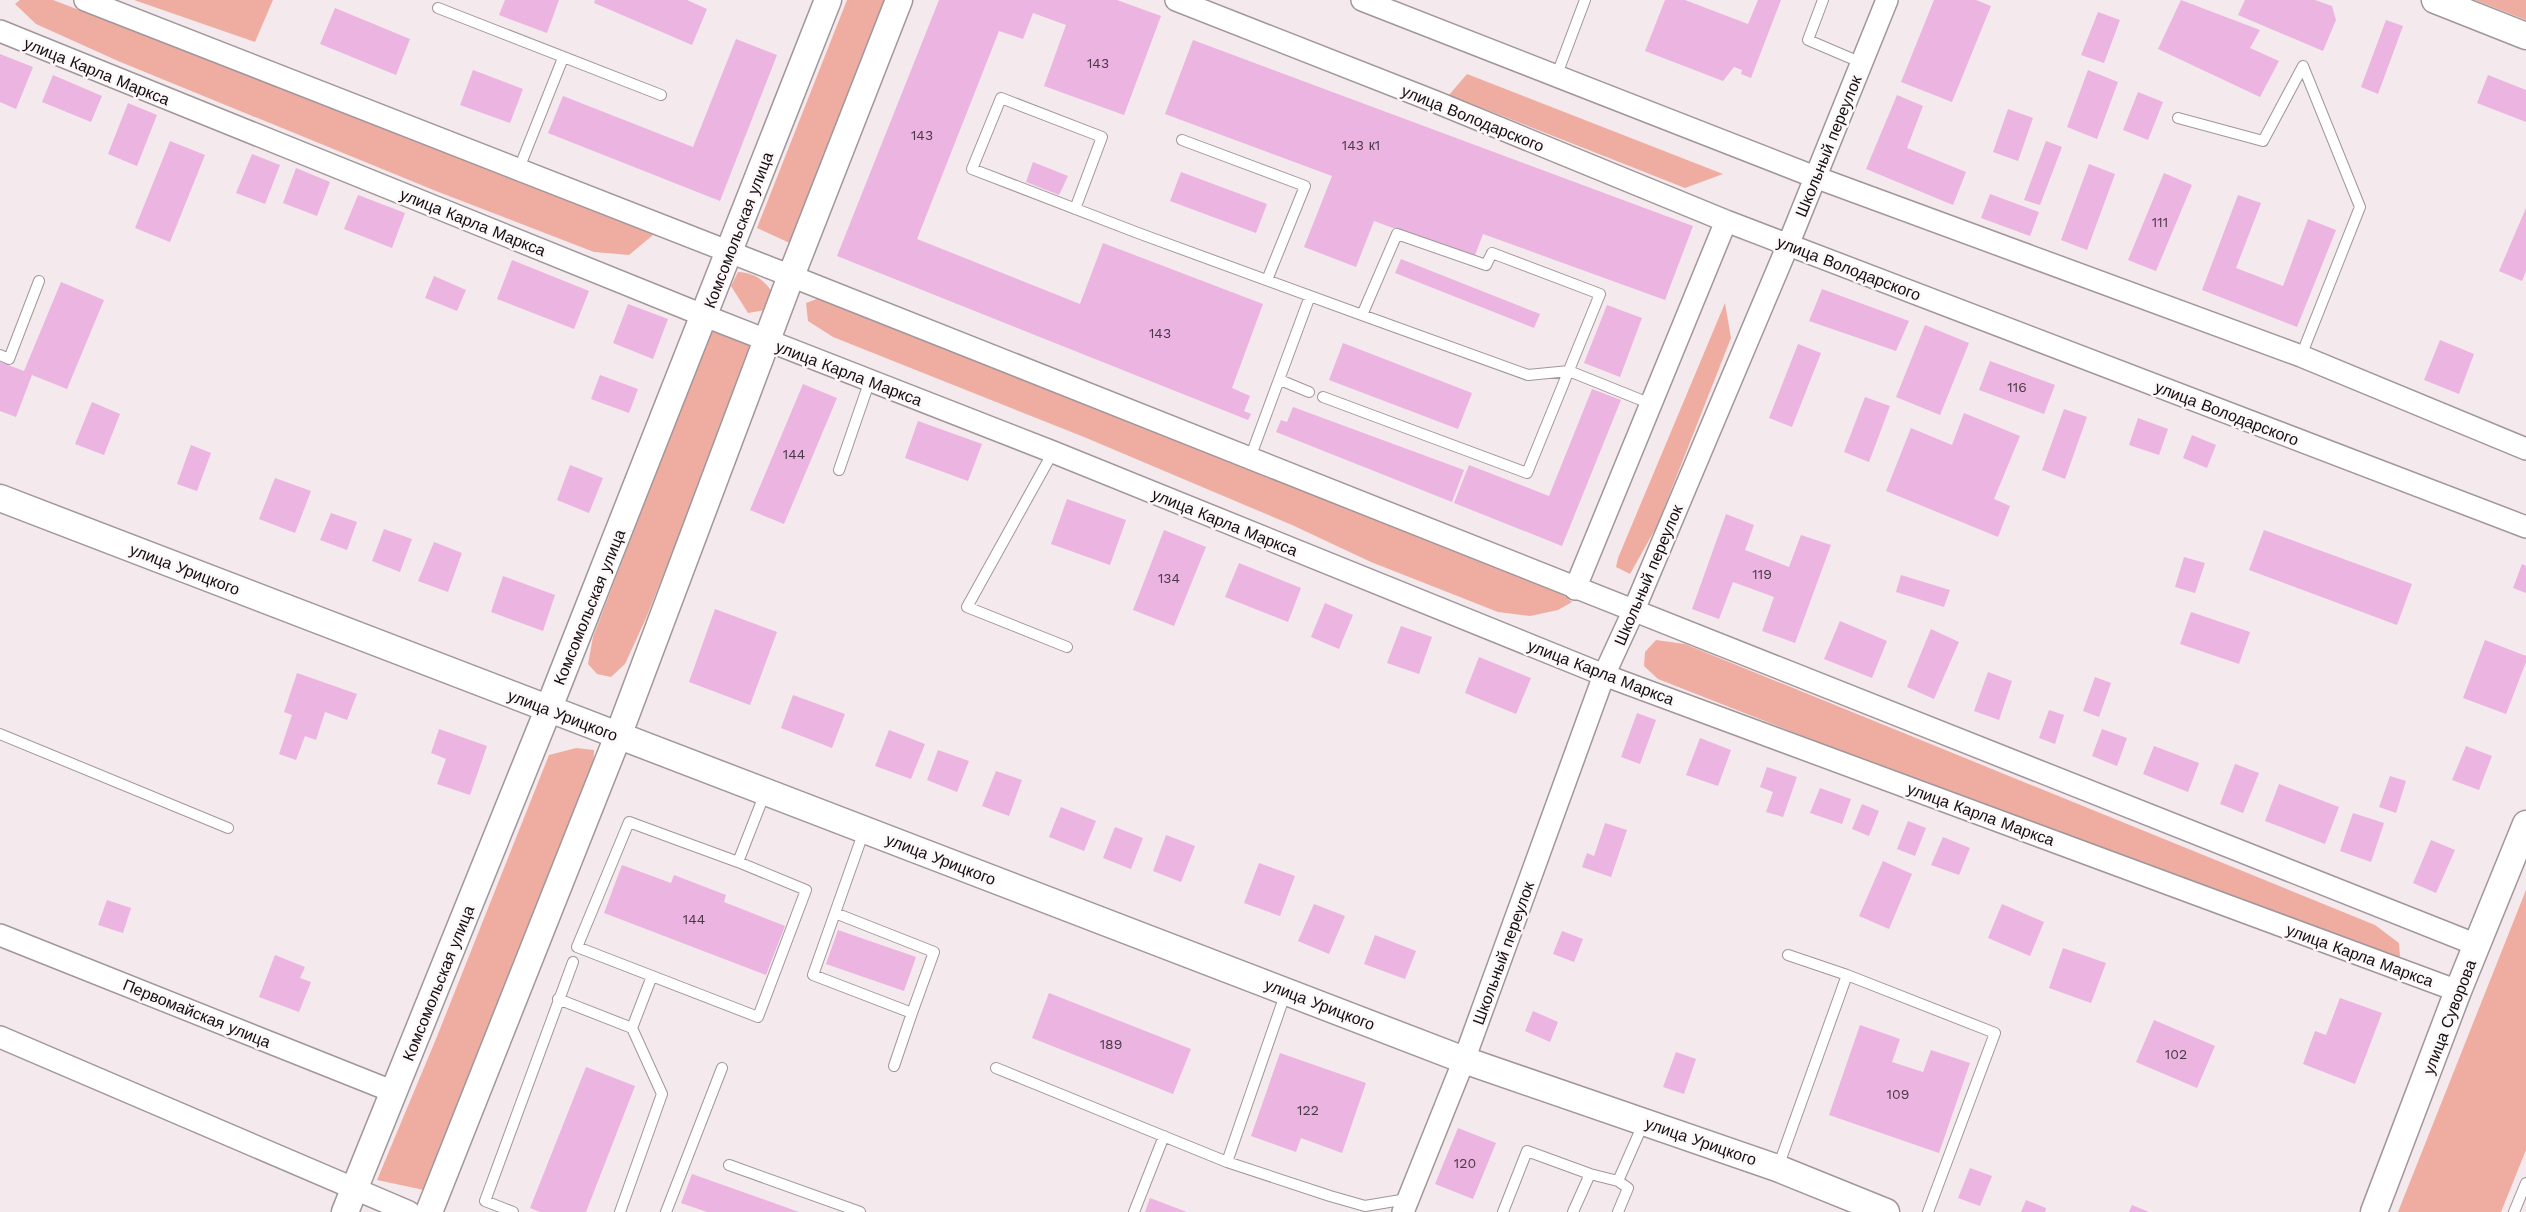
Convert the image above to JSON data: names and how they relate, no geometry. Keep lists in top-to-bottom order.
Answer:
{
  "streets": {
    "street": [
      "улица Карла Маркса",
      "улица Володарского",
      "Школьный переулок",
      "Комсомольская улица",
      "улица Урицкого",
      "Первомайская улица",
      "улица Суворова"
    ]
  },
  "crossings": [
    ["улица Карла Маркса", "Школьный переулок"],
    ["улица Карла Маркса", "Комсомольская улица"],
    ["улица Карла Маркса", "улица Суворова"],
    ["улица Володарского", "Школьный переулок"],
    ["Школьный переулок", "улица Урицкого"],
    ["Комсомольская улица", "улица Урицкого"],
    ["Комсомольская улица", "Первомайская улица"]
  ],
  "house_numbers": [
    "143",
    "143",
    "143 к1",
    "111",
    "143",
    "116",
    "144",
    "119",
    "134",
    "144",
    "189",
    "102",
    "109",
    "122",
    "120"
  ]
}
